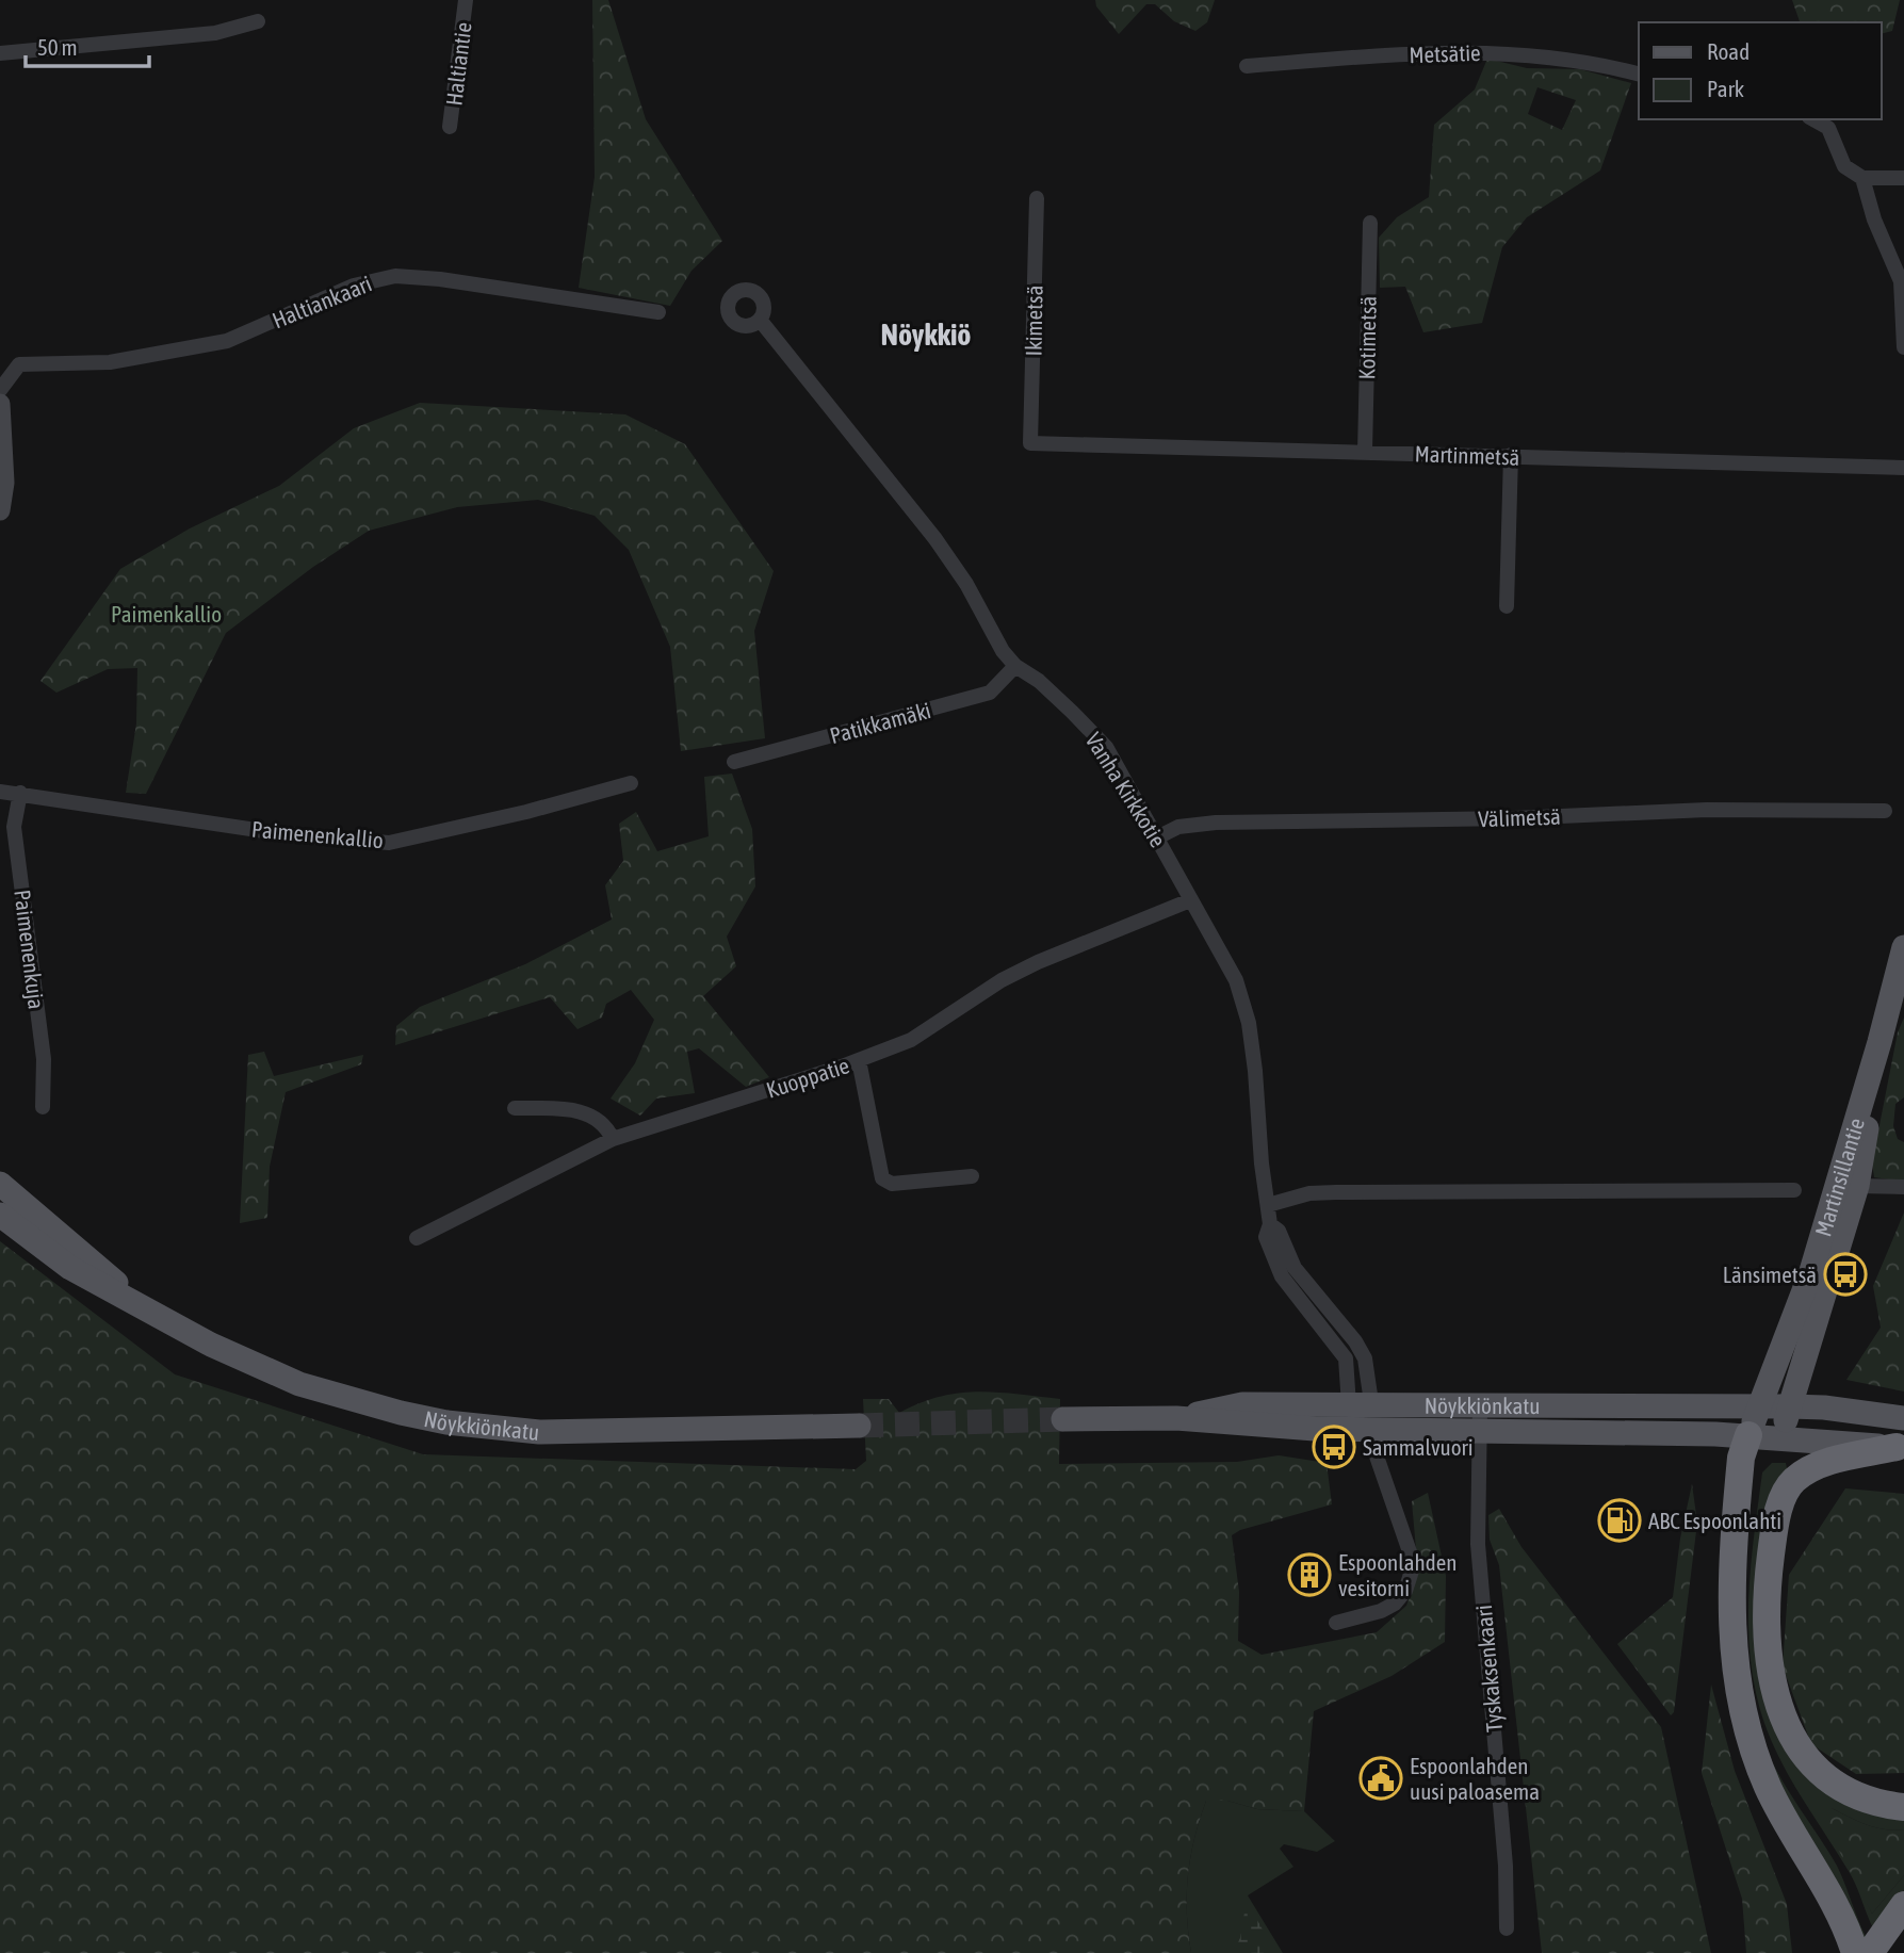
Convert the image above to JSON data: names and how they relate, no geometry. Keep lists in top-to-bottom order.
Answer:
{
  "streets": {
    "main road": ["Martinsillantie", "Nöykkiönkatu"],
    "street": [
      "Metsätie",
      "Haltiantie",
      "Haltiankaari",
      "Ikimetsä",
      "Kotimetsä",
      "Martinmetsä",
      "Patikkamäki",
      "Vanha Kirkkotie",
      "Välimetsä",
      "Paimenenkallio",
      "Paimenenkuja",
      "Kuoppatie",
      "Tyskaksenkaari"
    ]
  },
  "crossings": [
    ["Ikimetsä", "Martinmetsä"],
    ["Kotimetsä", "Martinmetsä"],
    ["Patikkamäki", "Vanha Kirkkotie"],
    ["Vanha Kirkkotie", "Välimetsä"],
    ["Vanha Kirkkotie", "Kuoppatie"],
    ["Vanha Kirkkotie", "Nöykkiönkatu"],
    ["Paimenenkallio", "Paimenenkuja"],
    ["Martinsillantie", "Nöykkiönkatu"],
    ["Nöykkiönkatu", "Tyskaksenkaari"]
  ],
  "districts": ["Nöykkiö"],
  "parks": ["Paimenkallio"],
  "places": {
    "bus stop": ["Länsimetsä", "Sammalvuori"],
    "fuel station": ["ABC Espoonlahti"],
    "building": ["Espoonlahden vesitorni"],
    "public building": ["Espoonlahden uusi paloasema"]
  },
  "legend": ["Road", "Park"],
  "scale_bar": "50 m"
}
